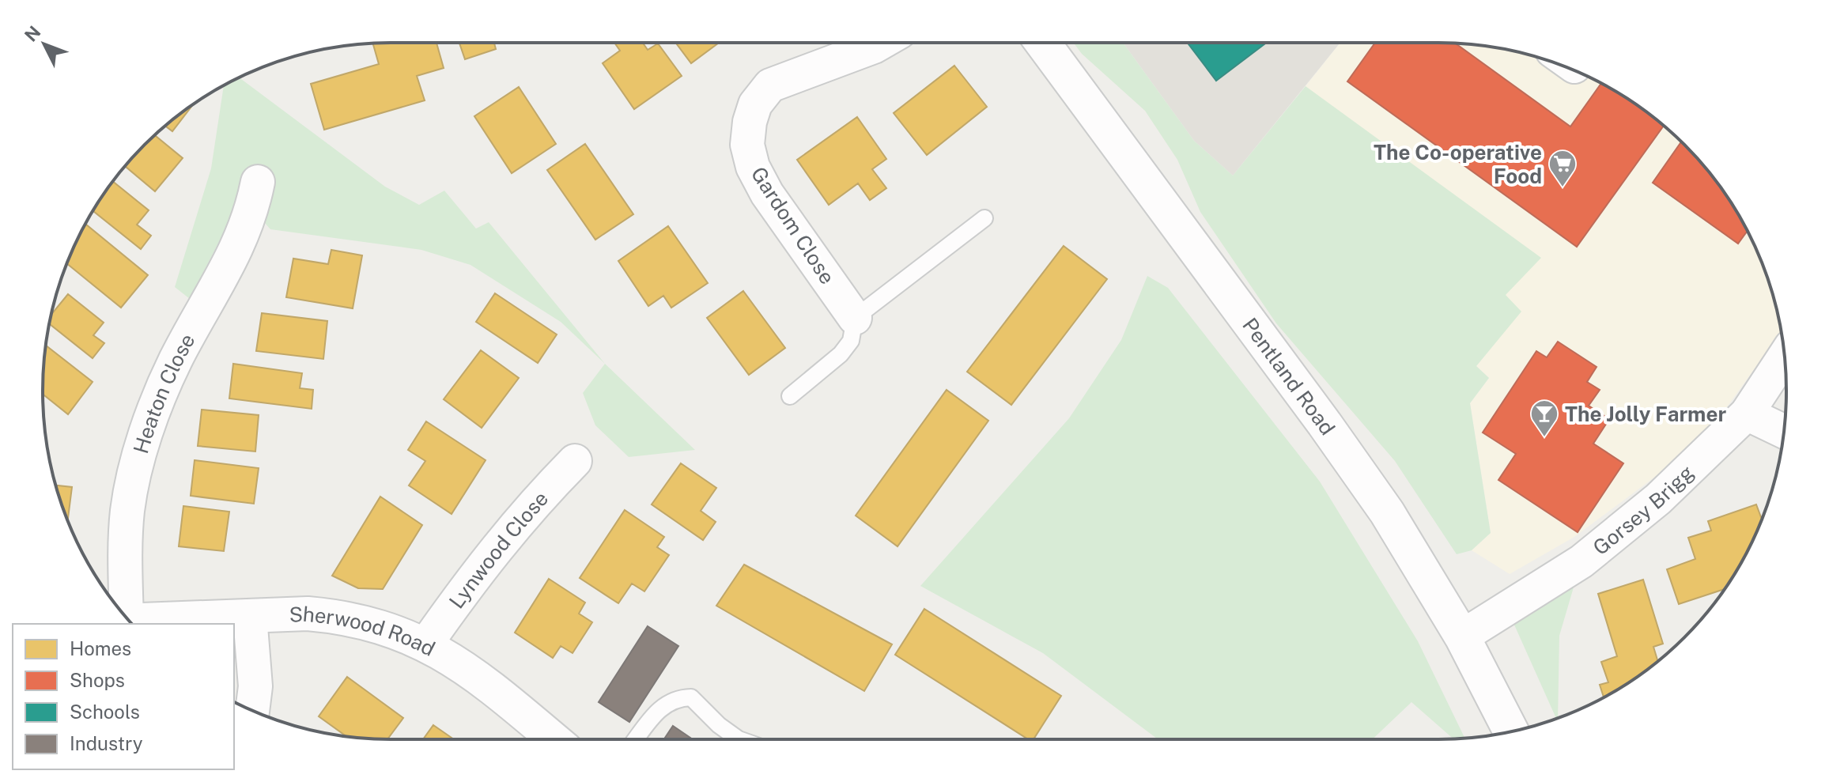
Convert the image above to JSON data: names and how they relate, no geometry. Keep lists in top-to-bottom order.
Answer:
{
  "streets": {
    "street": [
      "Gardom Close",
      "Pentland Road",
      "Heaton Close",
      "Gorsey Brigg",
      "Lynwood Close",
      "Sherwood Road"
    ]
  },
  "crossings": [
    ["Pentland Road", "Gorsey Brigg"],
    ["Lynwood Close", "Sherwood Road"]
  ],
  "places": {
    "supermarket": ["The Co-operative Food"],
    "bar": ["The Jolly Farmer"]
  },
  "legend": [
    "Homes",
    "Shops",
    "Schools",
    "Industry"
  ],
  "north": "top left"
}
